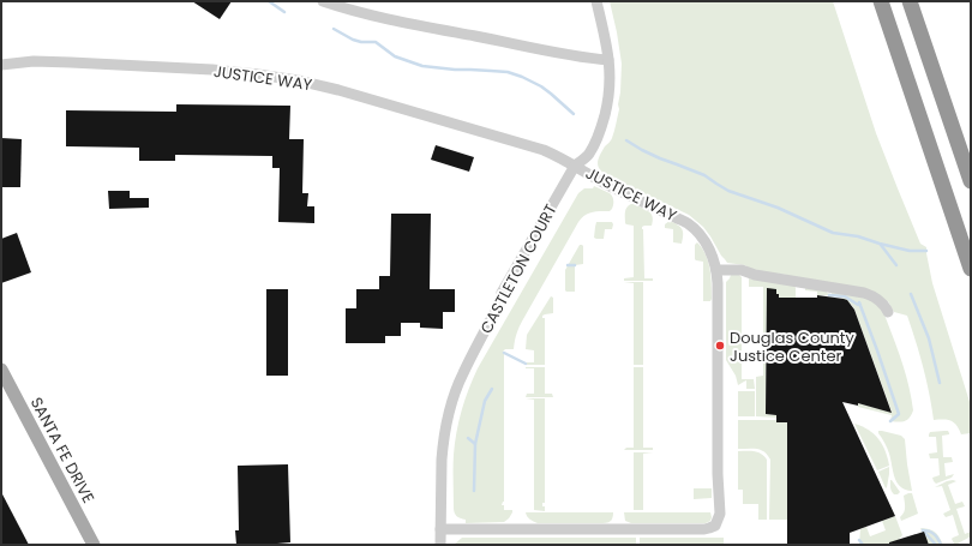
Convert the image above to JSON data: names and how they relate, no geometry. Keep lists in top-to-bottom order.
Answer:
{
  "streets": {
    "main road": ["SANTA FE DRIVE"],
    "street": ["JUSTICE WAY", "CASTLETON COURT"]
  },
  "crossings": [
    ["JUSTICE WAY", "CASTLETON COURT"]
  ],
  "places": ["Douglas County Justice Center"]
}
